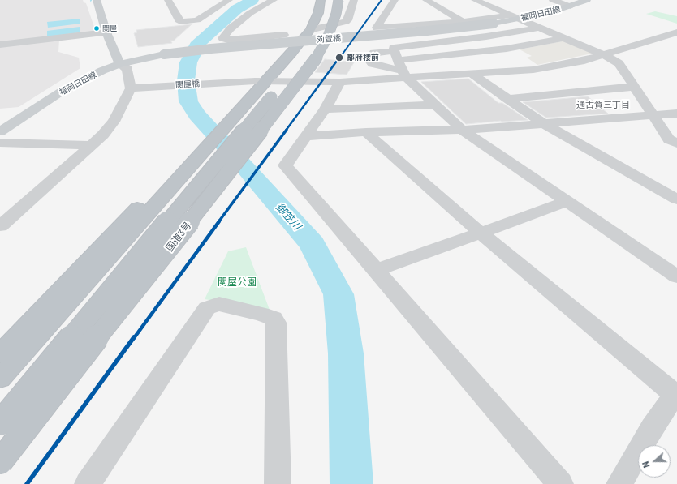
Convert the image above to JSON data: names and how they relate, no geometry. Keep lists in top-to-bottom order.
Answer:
{
  "streets": {
    "highway": ["国道3号"],
    "main road": ["福岡日田線", "苅萱橋"],
    "street": ["関屋橋"]
  },
  "crossings": [
    ["福岡日田線", "苅萱橋"]
  ],
  "districts": ["通古賀三丁目"],
  "water": ["御笠川"],
  "parks": ["関屋公園"],
  "places": ["関屋", "都府楼前"],
  "north": "left"
}
